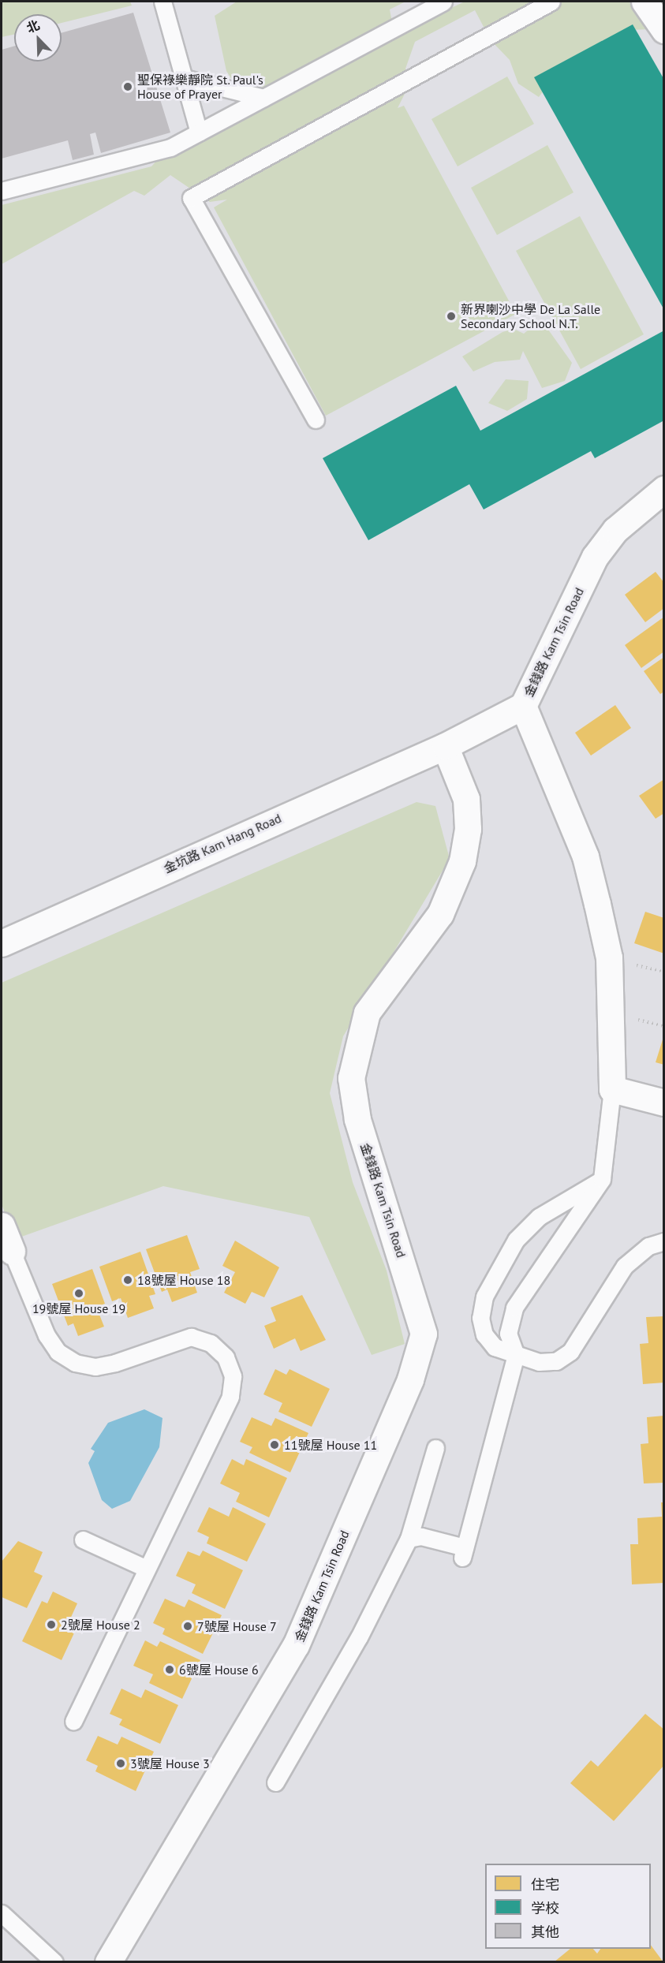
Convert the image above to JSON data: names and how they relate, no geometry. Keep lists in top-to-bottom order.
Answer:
{
  "streets": {
    "street": ["金錢路 Kam Tsin Road", "金坑路 Kam Hang Road"]
  },
  "crossings": [
    ["金錢路 Kam Tsin Road", "金坑路 Kam Hang Road"]
  ],
  "places": [
    "聖保祿樂靜院 St. Paul's House of Prayer",
    "新界喇沙中學 De La Salle Secondary School N.T.",
    "18號屋 House 18",
    "19號屋 House 19",
    "11號屋 House 11",
    "2號屋 House 2",
    "7號屋 House 7",
    "6號屋 House 6",
    "3號屋 House 3"
  ],
  "legend": ["住宅", "学校", "其他"],
  "north": "top left"
}
